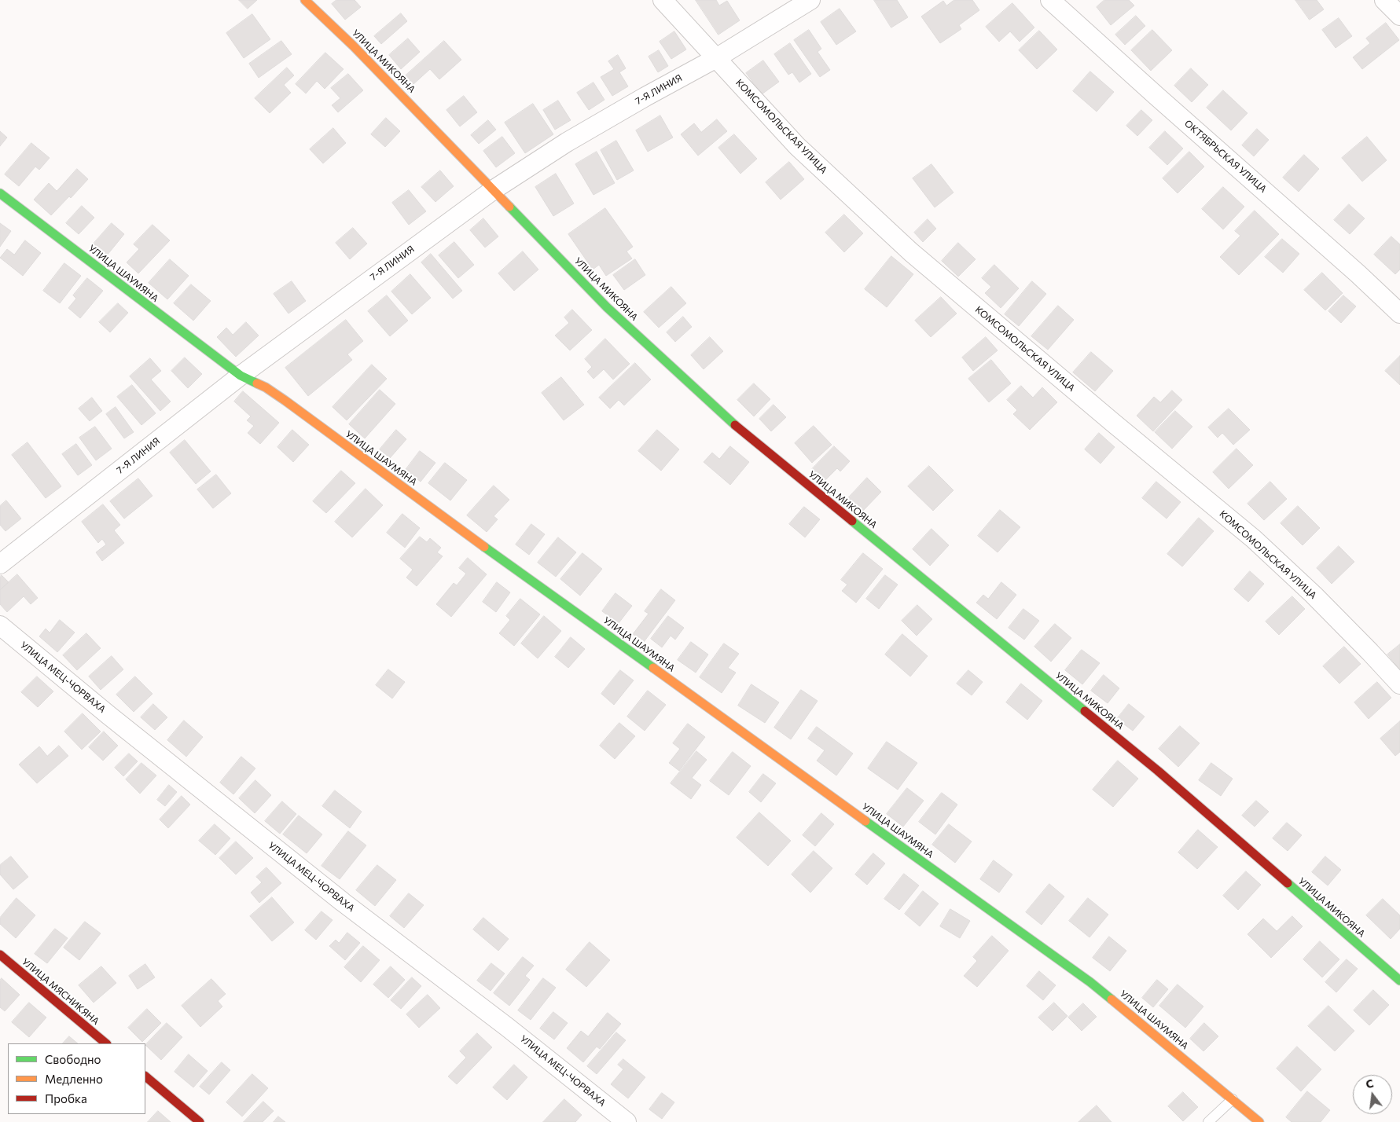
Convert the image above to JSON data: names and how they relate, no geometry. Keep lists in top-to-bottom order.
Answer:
{
  "streets": {
    "street": [
      "УЛИЦА МИКОЯНА",
      "7-Я ЛИНИЯ",
      "КОМСОМОЛЬСКАЯ УЛИЦА",
      "ОКТЯБРЬСКАЯ УЛИЦА",
      "УЛИЦА ШАУМЯНА",
      "УЛИЦА МЕЦ-ЧОРВАХА",
      "УЛИЦА МЯСНИКЯНА"
    ]
  },
  "crossings": [
    ["УЛИЦА МИКОЯНА", "7-Я ЛИНИЯ"],
    ["7-Я ЛИНИЯ", "КОМСОМОЛЬСКАЯ УЛИЦА"],
    ["7-Я ЛИНИЯ", "УЛИЦА ШАУМЯНА"]
  ],
  "legend": ["Свободно", "Медленно", "Пробка"],
  "north": "top"
}
